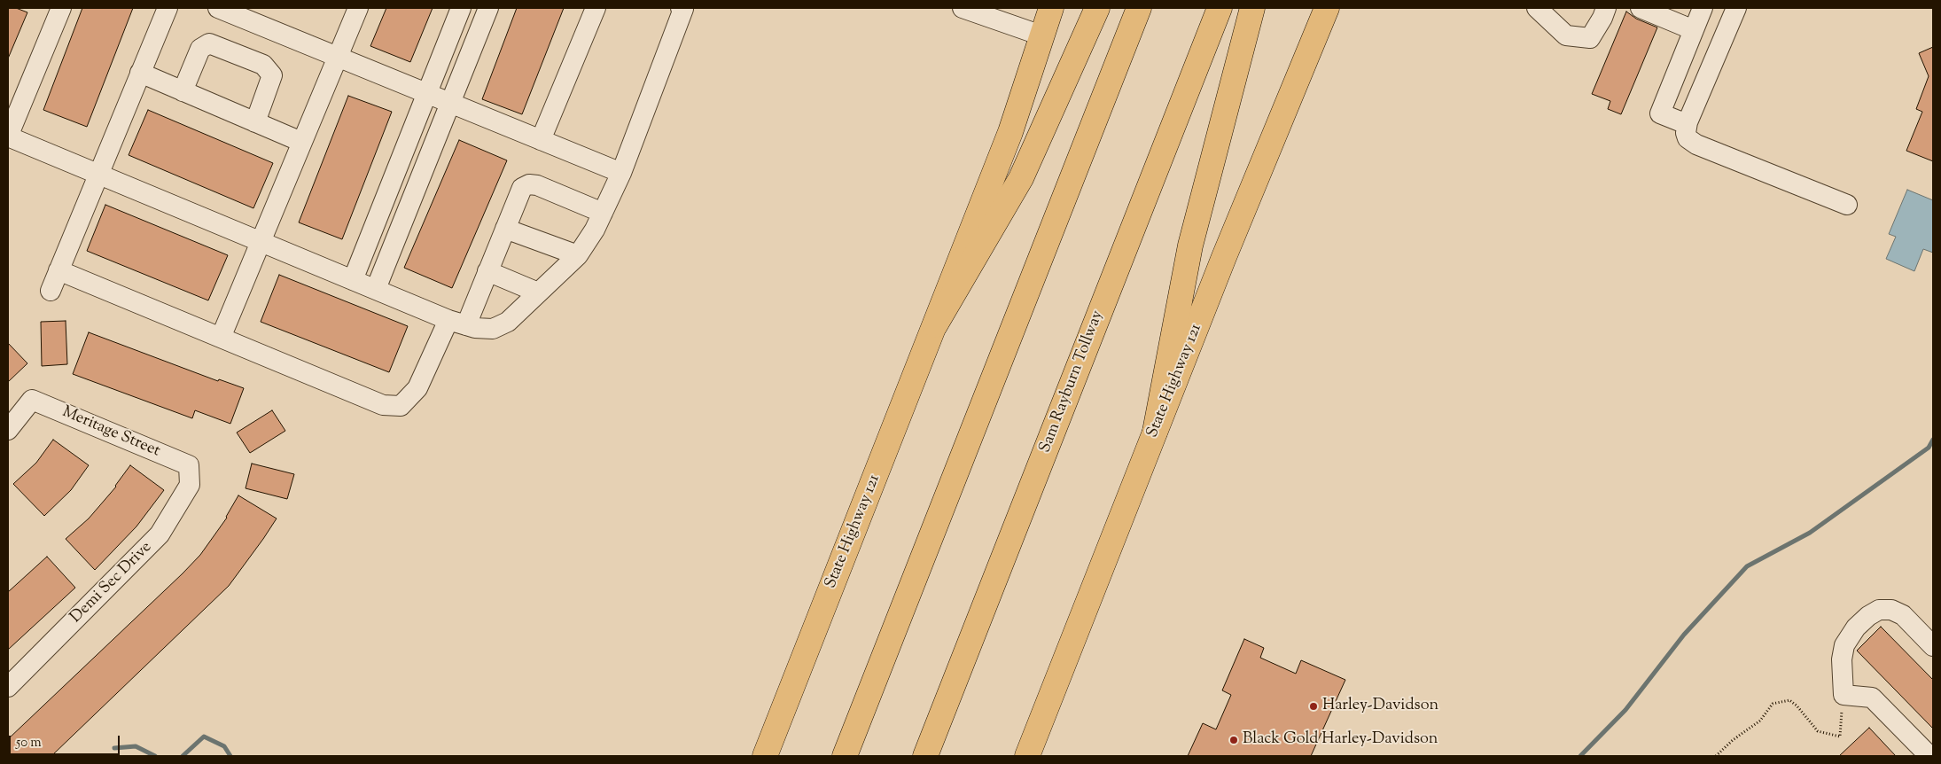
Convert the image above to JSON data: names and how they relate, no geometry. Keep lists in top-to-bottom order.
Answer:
{
  "streets": {
    "main road": ["State Highway 121", "Sam Rayburn Tollway"],
    "street": ["Meritage Street", "Demi Sec Drive"]
  },
  "crossings": [
    ["Meritage Street", "Demi Sec Drive"]
  ],
  "places": ["Harley-Davidson", "Black Gold Harley-Davidson"],
  "scale_bar": "50 m"
}
